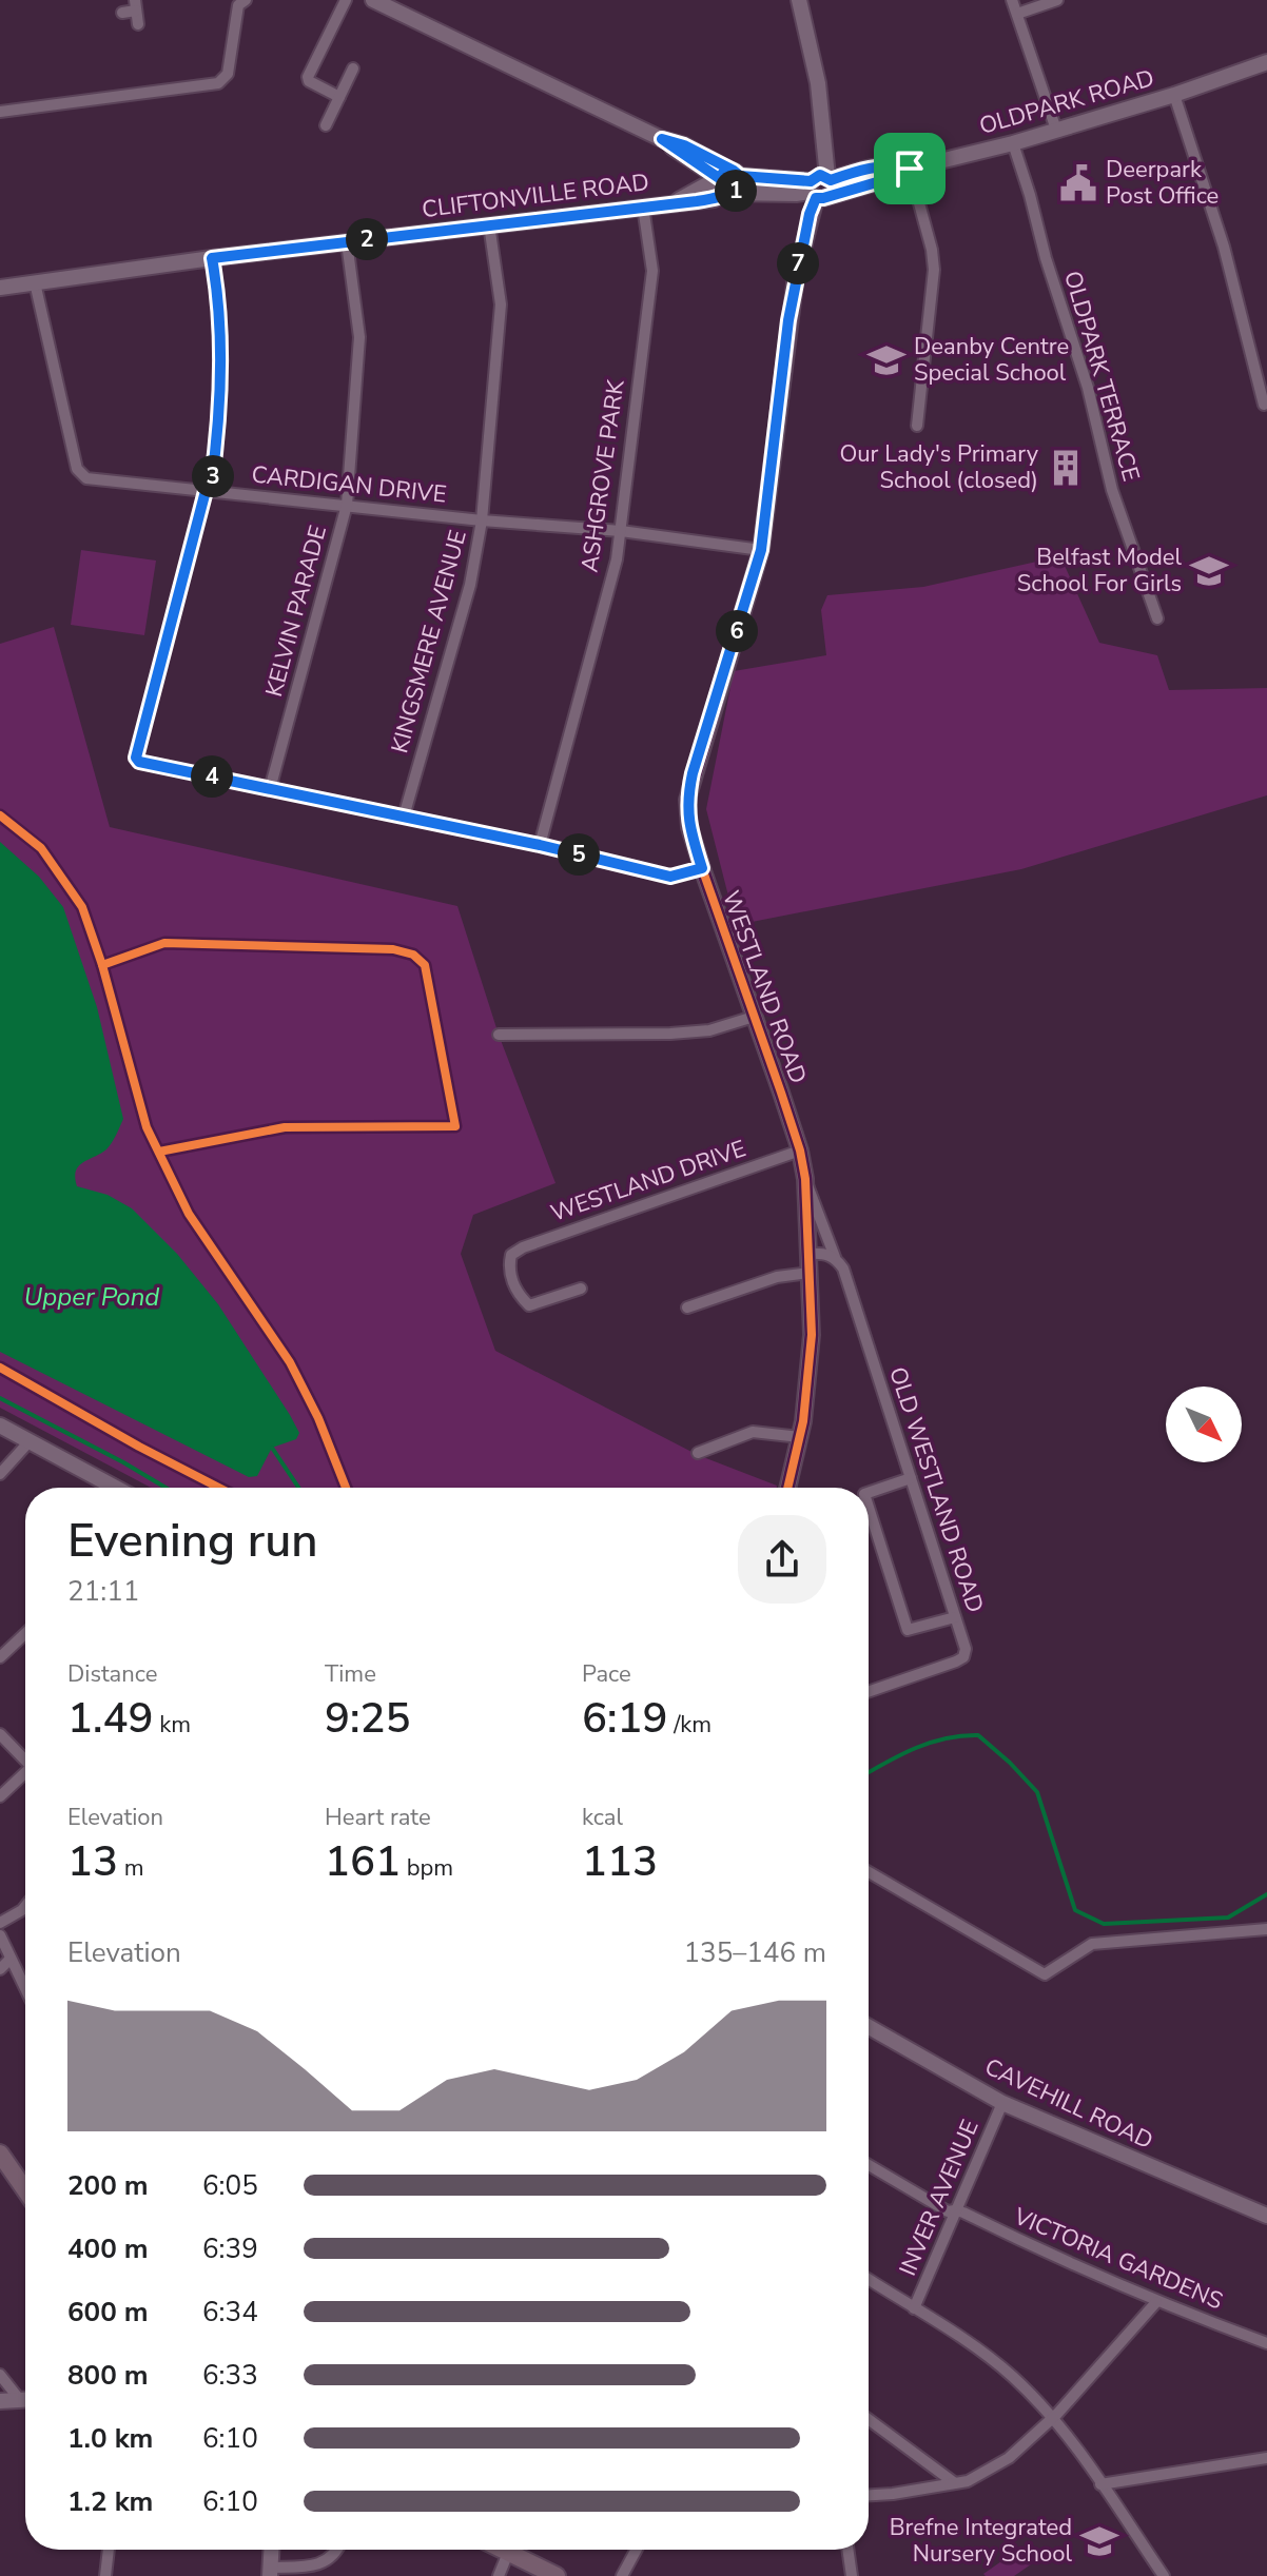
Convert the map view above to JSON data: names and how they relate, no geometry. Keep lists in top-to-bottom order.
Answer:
{
  "streets": {
    "street": [
      "OLDPARK ROAD",
      "CLIFTONVILLE ROAD",
      "OLDPARK TERRACE",
      "ASHGROVE PARK",
      "CARDIGAN DRIVE",
      "KELVIN PARADE",
      "KINGSMERE AVENUE",
      "WESTLAND ROAD",
      "WESTLAND DRIVE",
      "OLD WESTLAND ROAD",
      "CAVEHILL ROAD",
      "INVER AVENUE",
      "VICTORIA GARDENS"
    ]
  },
  "crossings": [
    ["OLDPARK ROAD", "OLDPARK TERRACE"],
    ["OLDPARK ROAD", "WESTLAND ROAD"],
    ["CLIFTONVILLE ROAD", "ASHGROVE PARK"],
    ["CLIFTONVILLE ROAD", "CARDIGAN DRIVE"],
    ["CLIFTONVILLE ROAD", "KELVIN PARADE"],
    ["CLIFTONVILLE ROAD", "KINGSMERE AVENUE"],
    ["ASHGROVE PARK", "CARDIGAN DRIVE"],
    ["CARDIGAN DRIVE", "KELVIN PARADE"],
    ["CARDIGAN DRIVE", "KINGSMERE AVENUE"],
    ["CARDIGAN DRIVE", "WESTLAND ROAD"],
    ["WESTLAND ROAD", "WESTLAND DRIVE"],
    ["WESTLAND ROAD", "OLD WESTLAND ROAD"],
    ["CAVEHILL ROAD", "INVER AVENUE"],
    ["INVER AVENUE", "VICTORIA GARDENS"]
  ],
  "water": ["Upper Pond"],
  "places": {
    "public building": ["Deerpark Post Office"],
    "school or university": ["Deanby Centre Special School", "Belfast Model School For Girls", "Brefne Integrated Nursery School"],
    "building": ["Our Lady's Primary School (closed)"]
  },
  "north": "bottom right",
  "page": {
    "pins": [
      "1",
      "2",
      "7",
      "3",
      "6",
      "4",
      "5"
    ],
    "heading": ["Evening run", "21:11"],
    "stats": [
      ["Distance", "1.49 km"],
      ["Time", "9:25"],
      ["Pace", "6:19 /km"],
      ["Elevation", "13 m"],
      ["Heart rate", "161 bpm"],
      ["kcal", "113"]
    ],
    "chart": ["Elevation", "135–146 m"],
    "list": [
      {
        "name": "200 m",
        "note": "6:05"
      },
      {
        "name": "400 m",
        "note": "6:39"
      },
      {
        "name": "600 m",
        "note": "6:34"
      },
      {
        "name": "800 m",
        "note": "6:33"
      },
      {
        "name": "1.0 km",
        "note": "6:10"
      },
      {
        "name": "1.2 km",
        "note": "6:10"
      }
    ]
  }
}
